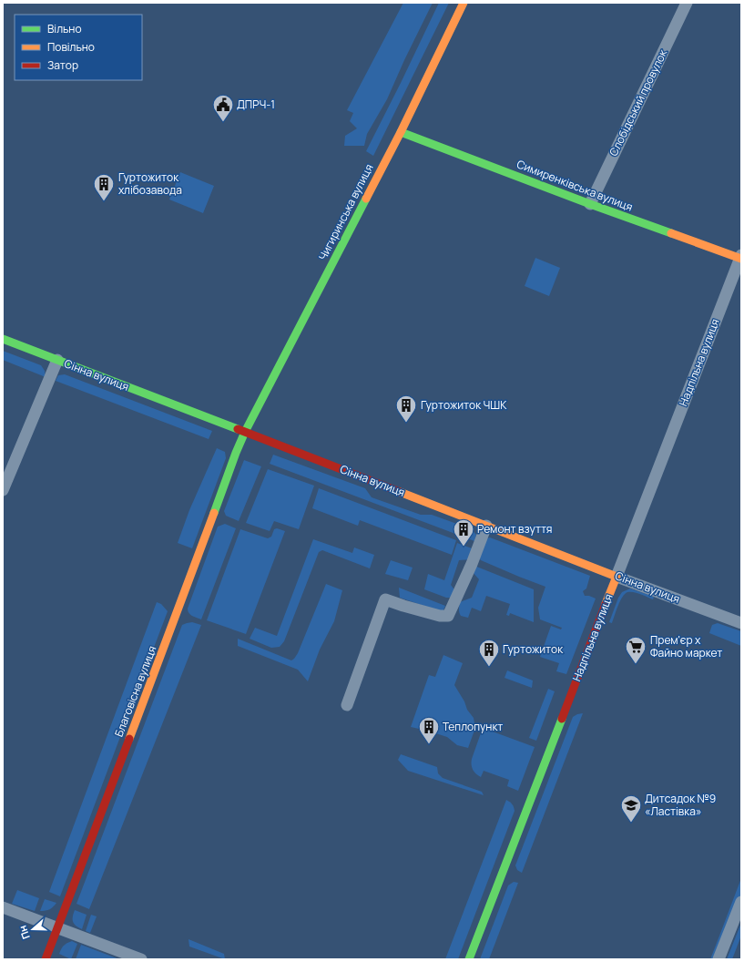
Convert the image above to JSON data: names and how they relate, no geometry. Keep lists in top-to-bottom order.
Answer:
{
  "streets": {
    "main road": [
      "Симиренківська вулиця",
      "Чигиринська вулиця",
      "Надпільна вулиця",
      "Сінна вулиця",
      "Благовісна вулиця"
    ],
    "street": ["Слобідський провулок"]
  },
  "crossings": [
    ["Слобідський провулок", "Симиренківська вулиця"],
    ["Симиренківська вулиця", "Чигиринська вулиця"],
    ["Симиренківська вулиця", "Надпільна вулиця"],
    ["Чигиринська вулиця", "Сінна вулиця"],
    ["Чигиринська вулиця", "Благовісна вулиця"],
    ["Надпільна вулиця", "Сінна вулиця"],
    ["Сінна вулиця", "Благовісна вулиця"]
  ],
  "places": {
    "public building": ["ДПРЧ-1"],
    "building": [
      "Гуртожиток хлібозавода",
      "Гуртожиток ЧШК",
      "Ремонт взуття",
      "Гуртожиток",
      "Теплопункт"
    ],
    "supermarket": ["Прем'єр х Файно маркет"],
    "school or university": ["Дитсадок №9 «Ластівка»"]
  },
  "legend": ["Вільно", "Повільно", "Затор"],
  "north": "left"
}
